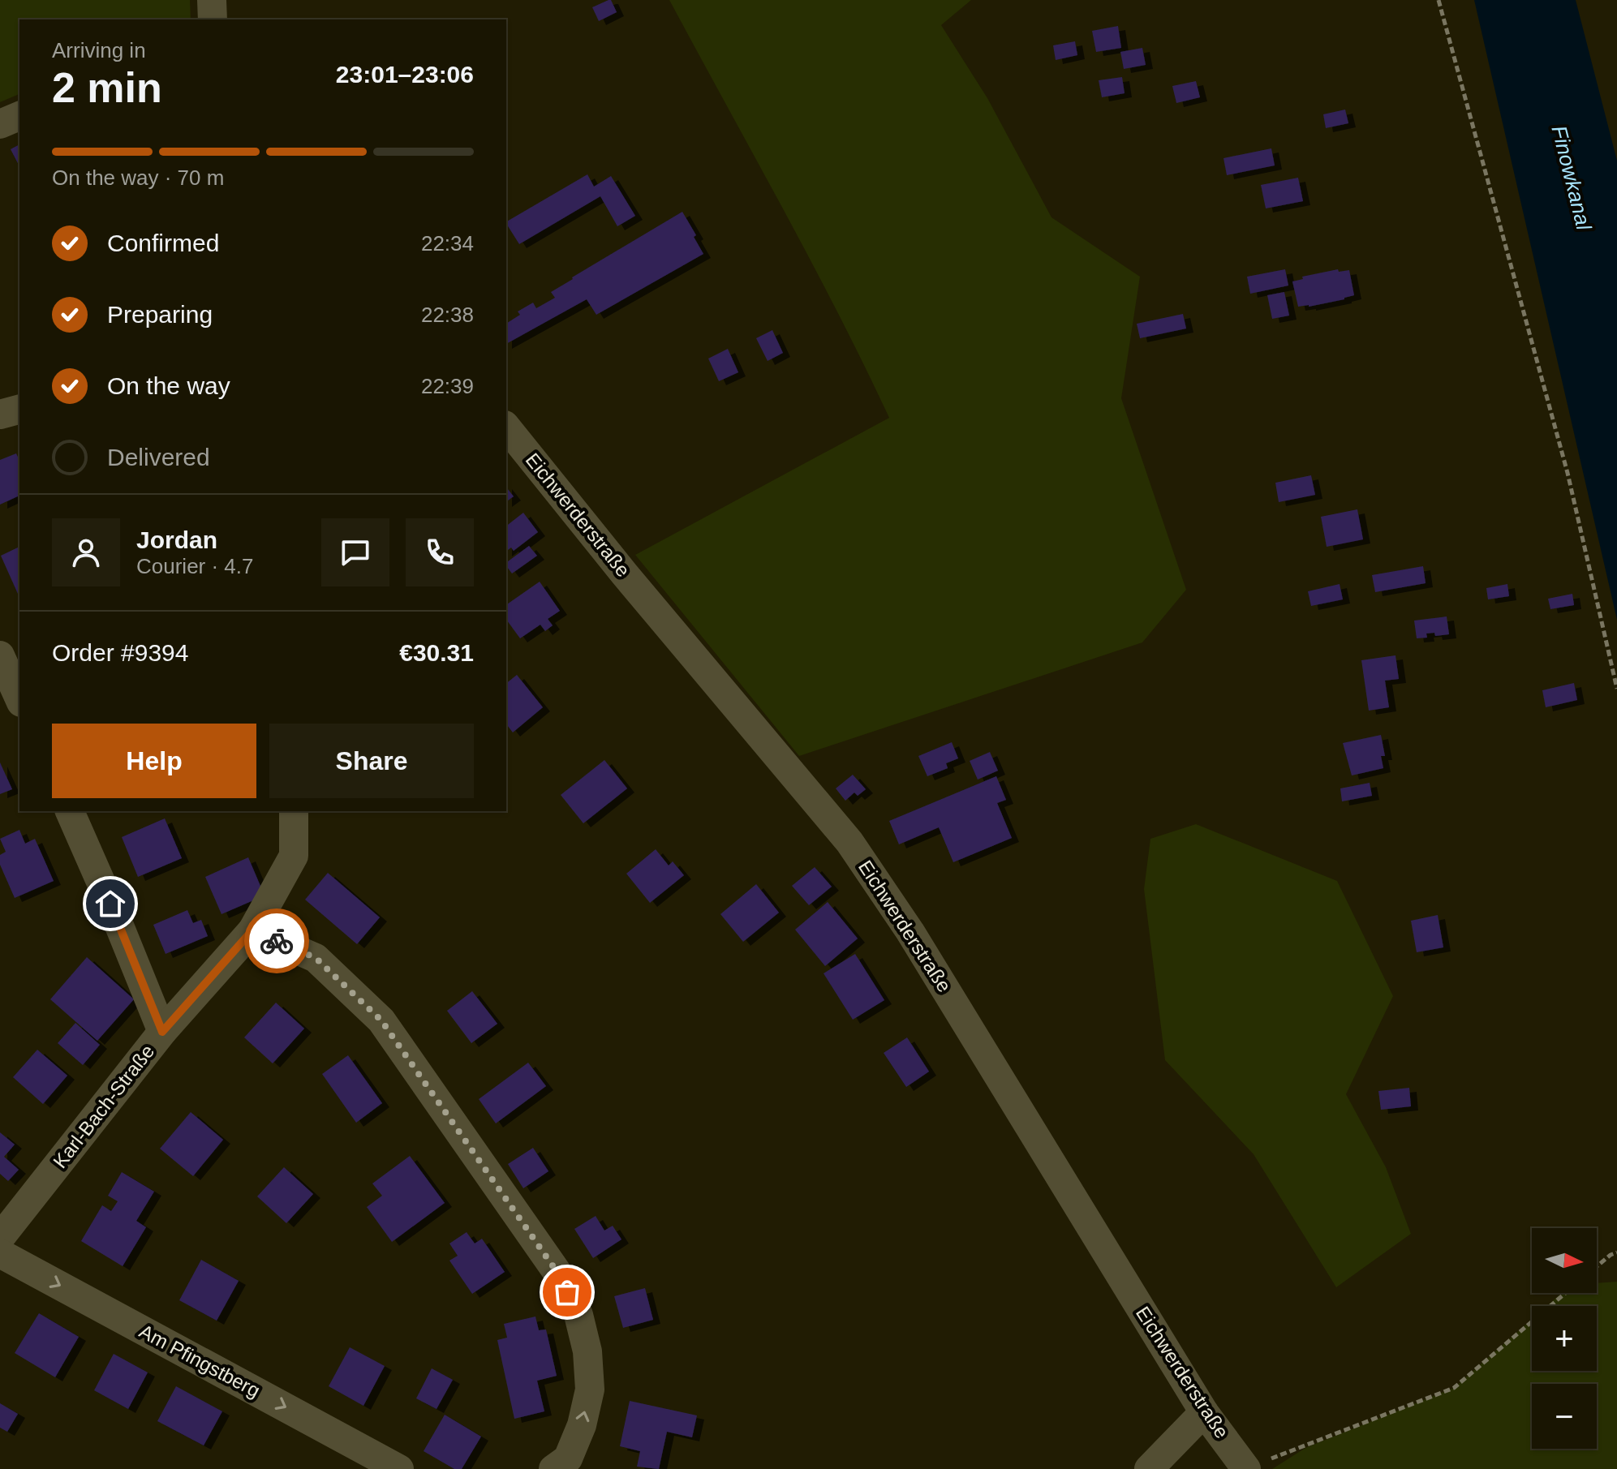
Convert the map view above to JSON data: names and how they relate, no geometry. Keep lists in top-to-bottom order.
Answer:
{
  "streets": {
    "street": ["Eichwerderstraße", "Karl-Bach-Straße", "Am Pfingstberg"]
  },
  "one_way": ["Am Pfingstberg"],
  "water": ["Finowkanal"],
  "north": "right",
  "page": {
    "heading": ["2 min", "Arriving in", "23:01–23:06"],
    "panel": [
      "Jordan",
      "Courier · 4.7",
      "Order #9394",
      "€30.31"
    ],
    "bar": "On the way · 70 m",
    "list": [
      ["Confirmed", "22:34"],
      ["Preparing", "22:38"],
      ["On the way", "22:39"],
      "Delivered"
    ],
    "buttons": ["Help", "Share"],
    "map_buttons": ["+", "−"]
  }
}
